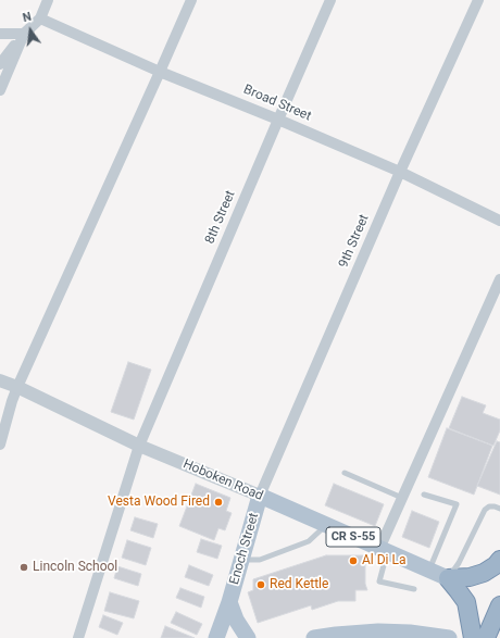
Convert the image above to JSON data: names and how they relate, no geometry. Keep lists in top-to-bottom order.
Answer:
{
  "streets": {
    "main road": ["Hoboken Road", "CR S-55", "Enoch Street"],
    "street": ["Broad Street", "8th Street", "9th Street"]
  },
  "crossings": [
    ["Broad Street", "8th Street"],
    ["Broad Street", "9th Street"],
    ["8th Street", "Hoboken Road"],
    ["9th Street", "Hoboken Road"],
    ["9th Street", "Enoch Street"],
    ["Hoboken Road", "Enoch Street"]
  ],
  "places": [
    "Vesta Wood Fired",
    "Al Di La",
    "Lincoln School",
    "Red Kettle"
  ],
  "north": "top"
}
